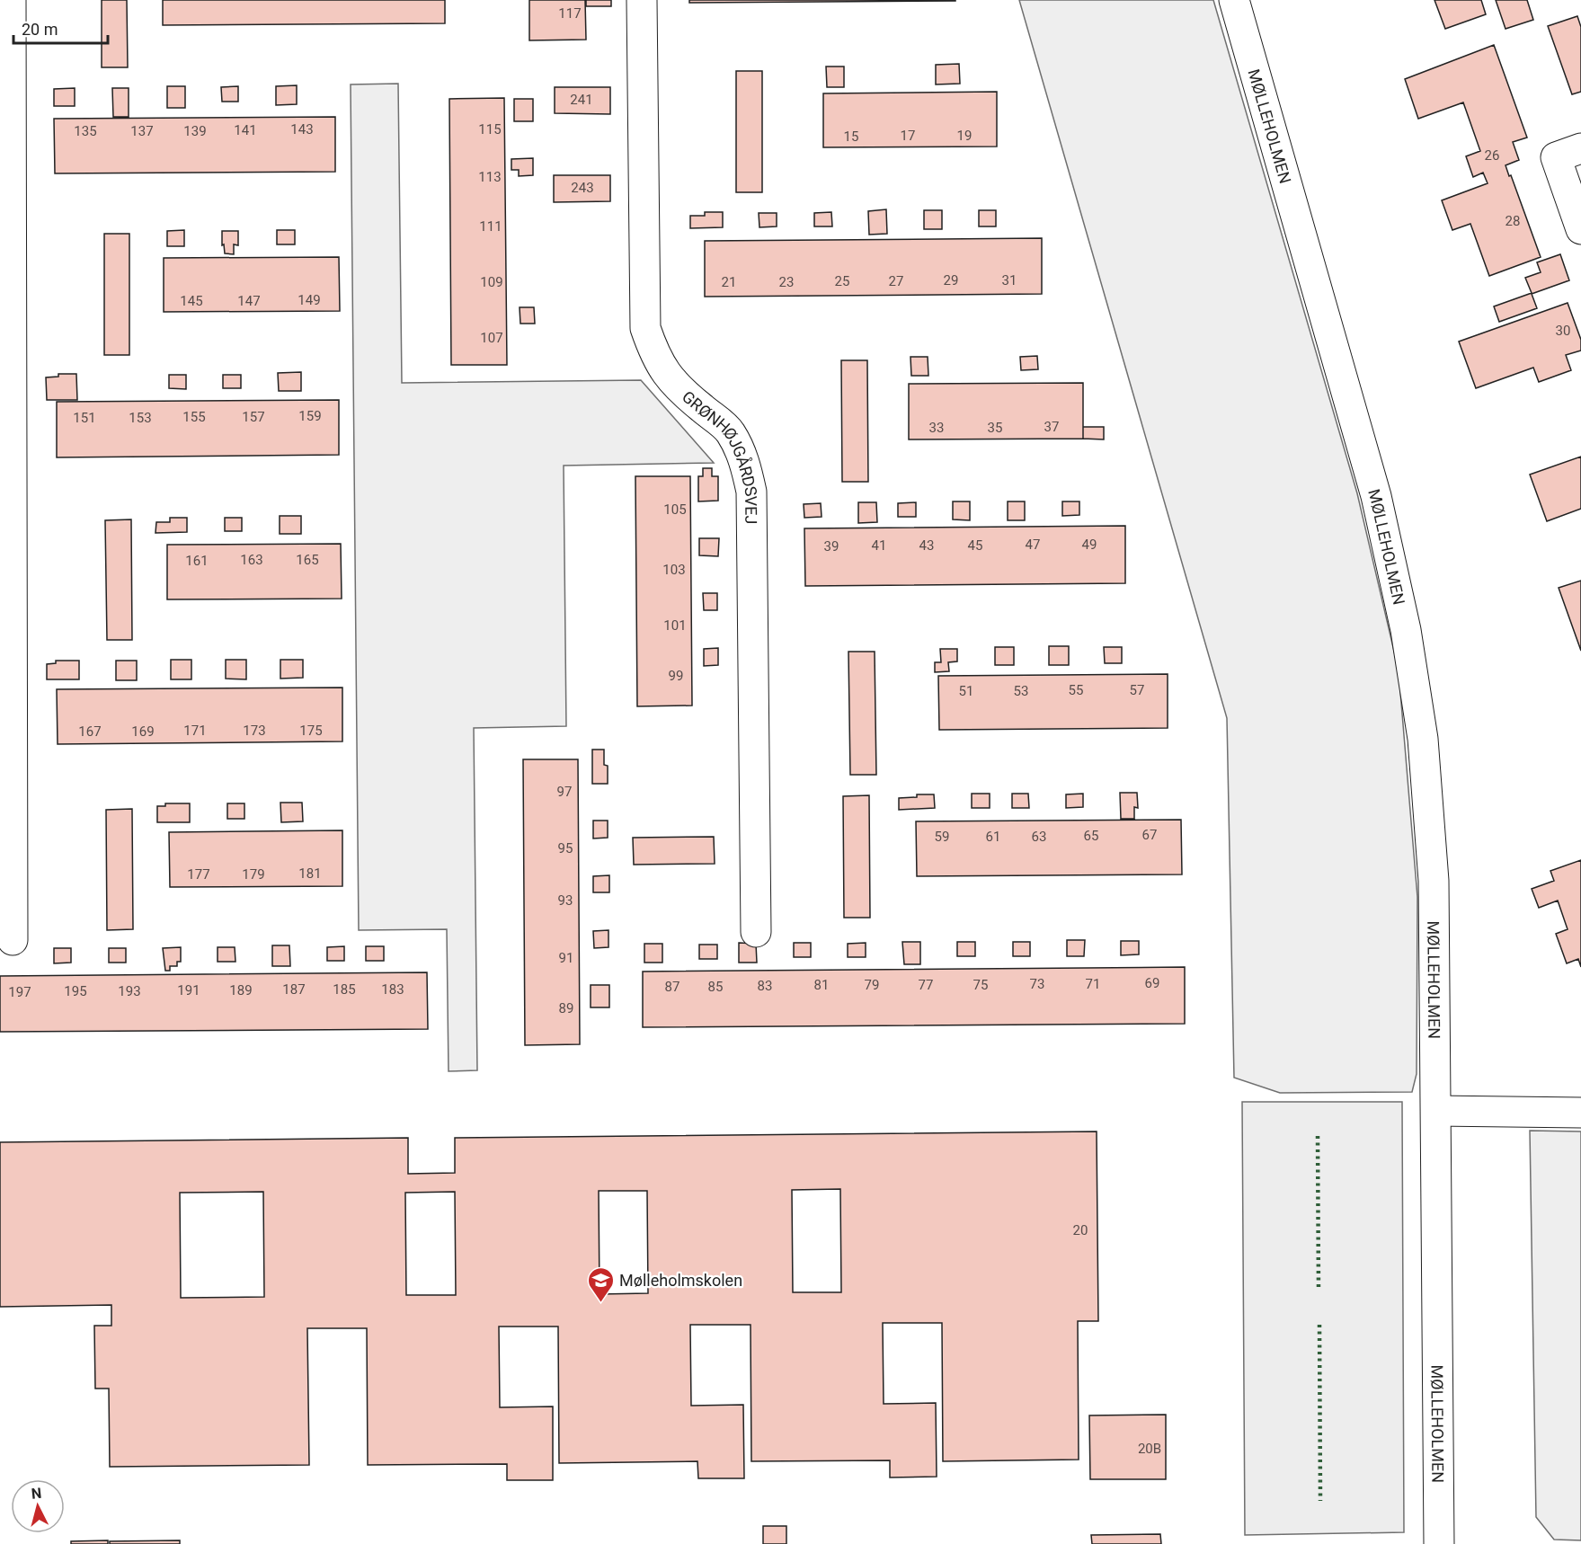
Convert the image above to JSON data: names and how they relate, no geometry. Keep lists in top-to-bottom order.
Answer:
{
  "streets": {
    "street": ["MØLLEHOLMEN", "GRØNHØJGÅRDSVEJ"]
  },
  "places": {
    "school or university": ["Mølleholmskolen"]
  },
  "house_numbers": [
    "117",
    "241",
    "143",
    "115",
    "141",
    "135",
    "137",
    "139",
    "17",
    "19",
    "15",
    "26",
    "113",
    "243",
    "28",
    "111",
    "29",
    "31",
    "25",
    "27",
    "109",
    "21",
    "23",
    "149",
    "145",
    "147",
    "30",
    "107",
    "159",
    "155",
    "157",
    "151",
    "153",
    "37",
    "33",
    "35",
    "105",
    "47",
    "49",
    "41",
    "43",
    "45",
    "39",
    "163",
    "165",
    "161",
    "103",
    "101",
    "99",
    "55",
    "57",
    "51",
    "53",
    "171",
    "173",
    "175",
    "167",
    "169",
    "97",
    "67",
    "65",
    "59",
    "61",
    "63",
    "95",
    "181",
    "177",
    "179",
    "93",
    "91",
    "69",
    "73",
    "71",
    "81",
    "79",
    "77",
    "75",
    "83",
    "87",
    "85",
    "187",
    "185",
    "183",
    "191",
    "189",
    "195",
    "193",
    "197",
    "89",
    "20",
    "20B"
  ],
  "scale_bar": "20 m",
  "north": "top"
}
